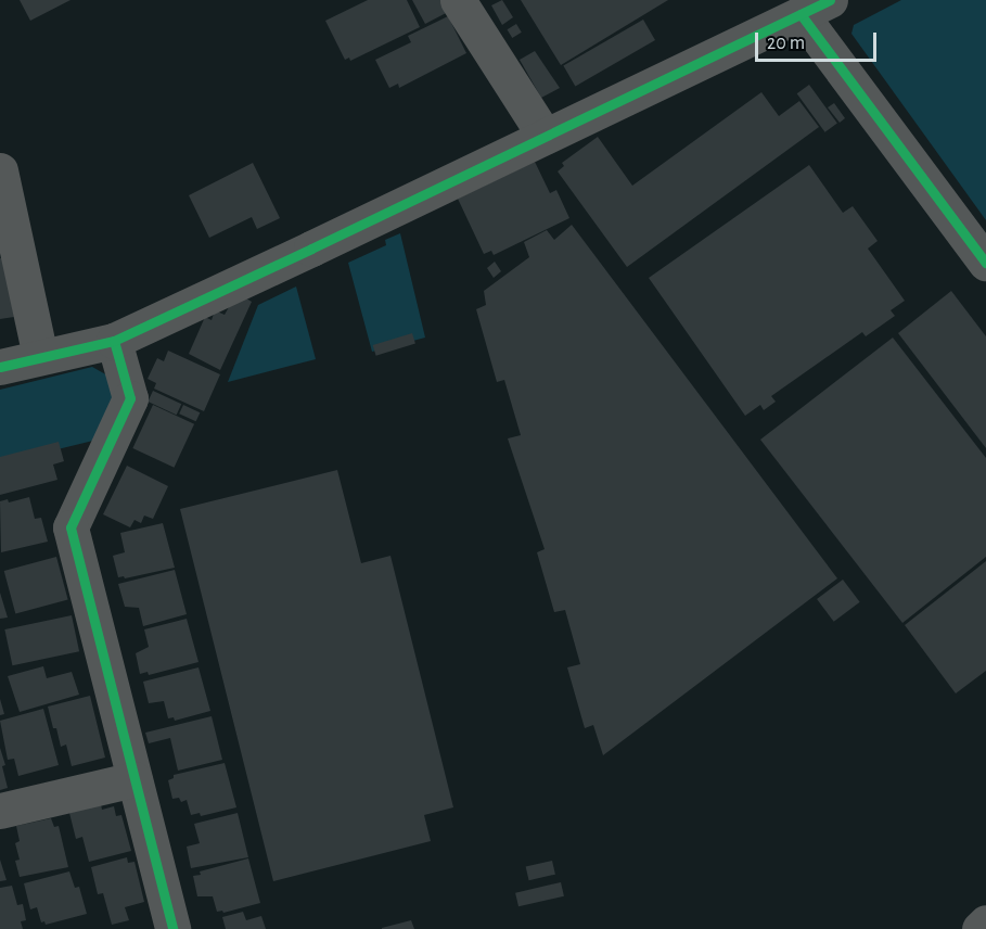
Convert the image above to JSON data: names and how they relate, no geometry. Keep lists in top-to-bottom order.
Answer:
{
  "scale_bar": "20 m"
}
